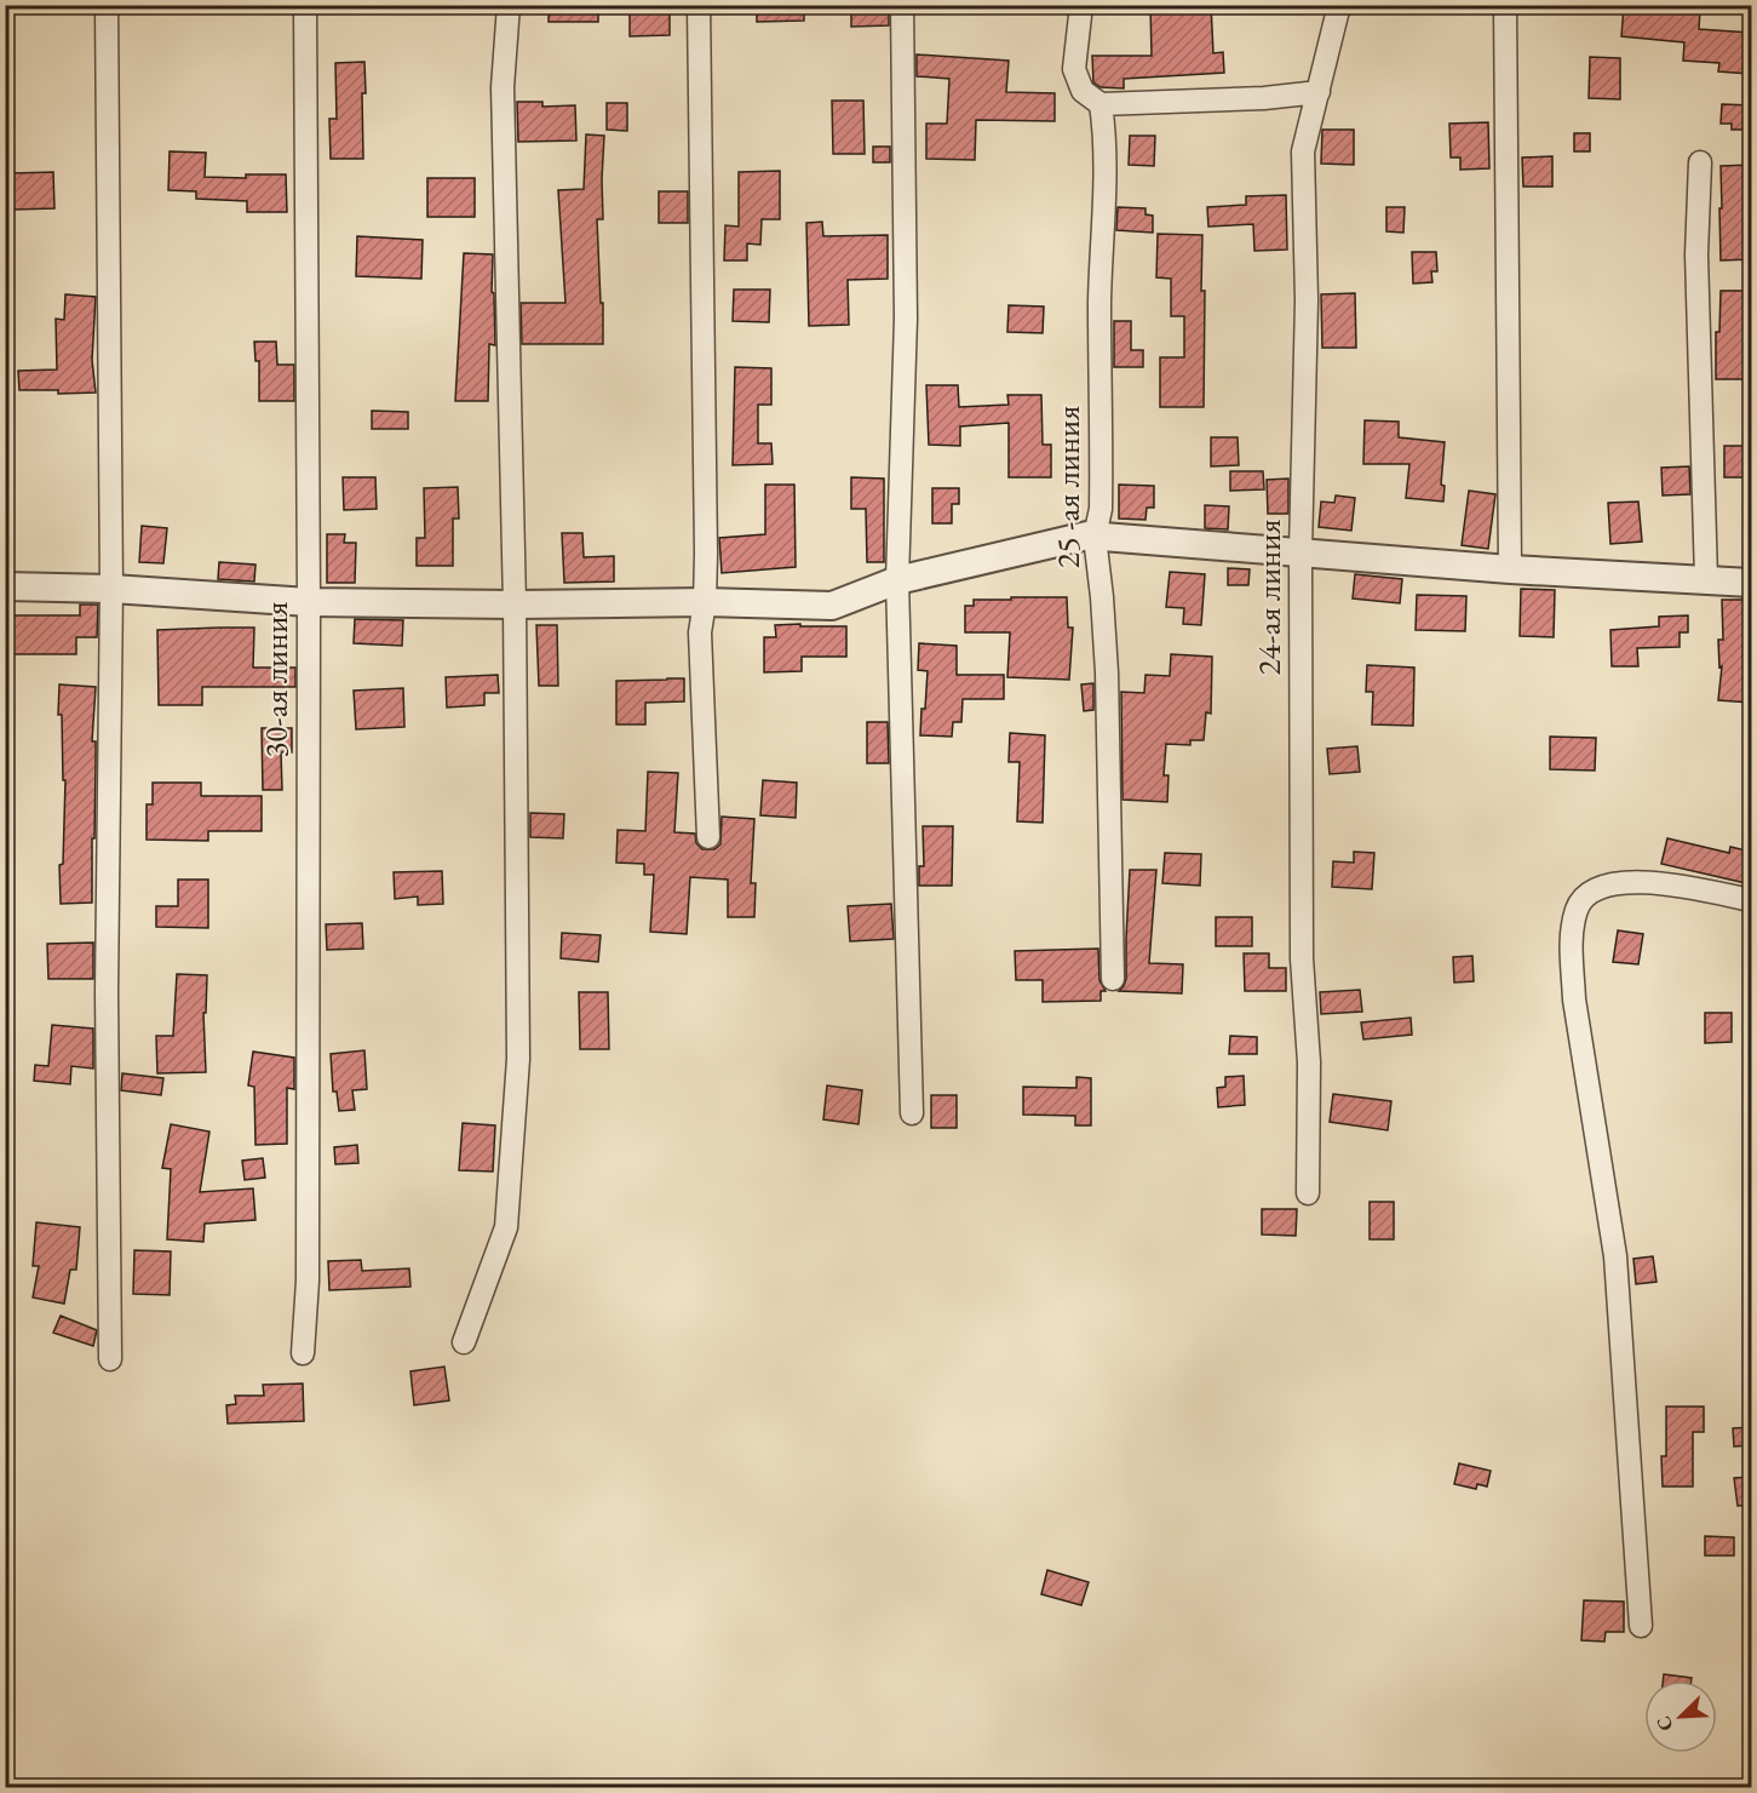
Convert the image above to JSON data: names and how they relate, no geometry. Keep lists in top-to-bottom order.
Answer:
{
  "streets": {
    "street": ["25 -ая линия", "24-ая линия", "30-ая линия"]
  },
  "north": "bottom left"
}
